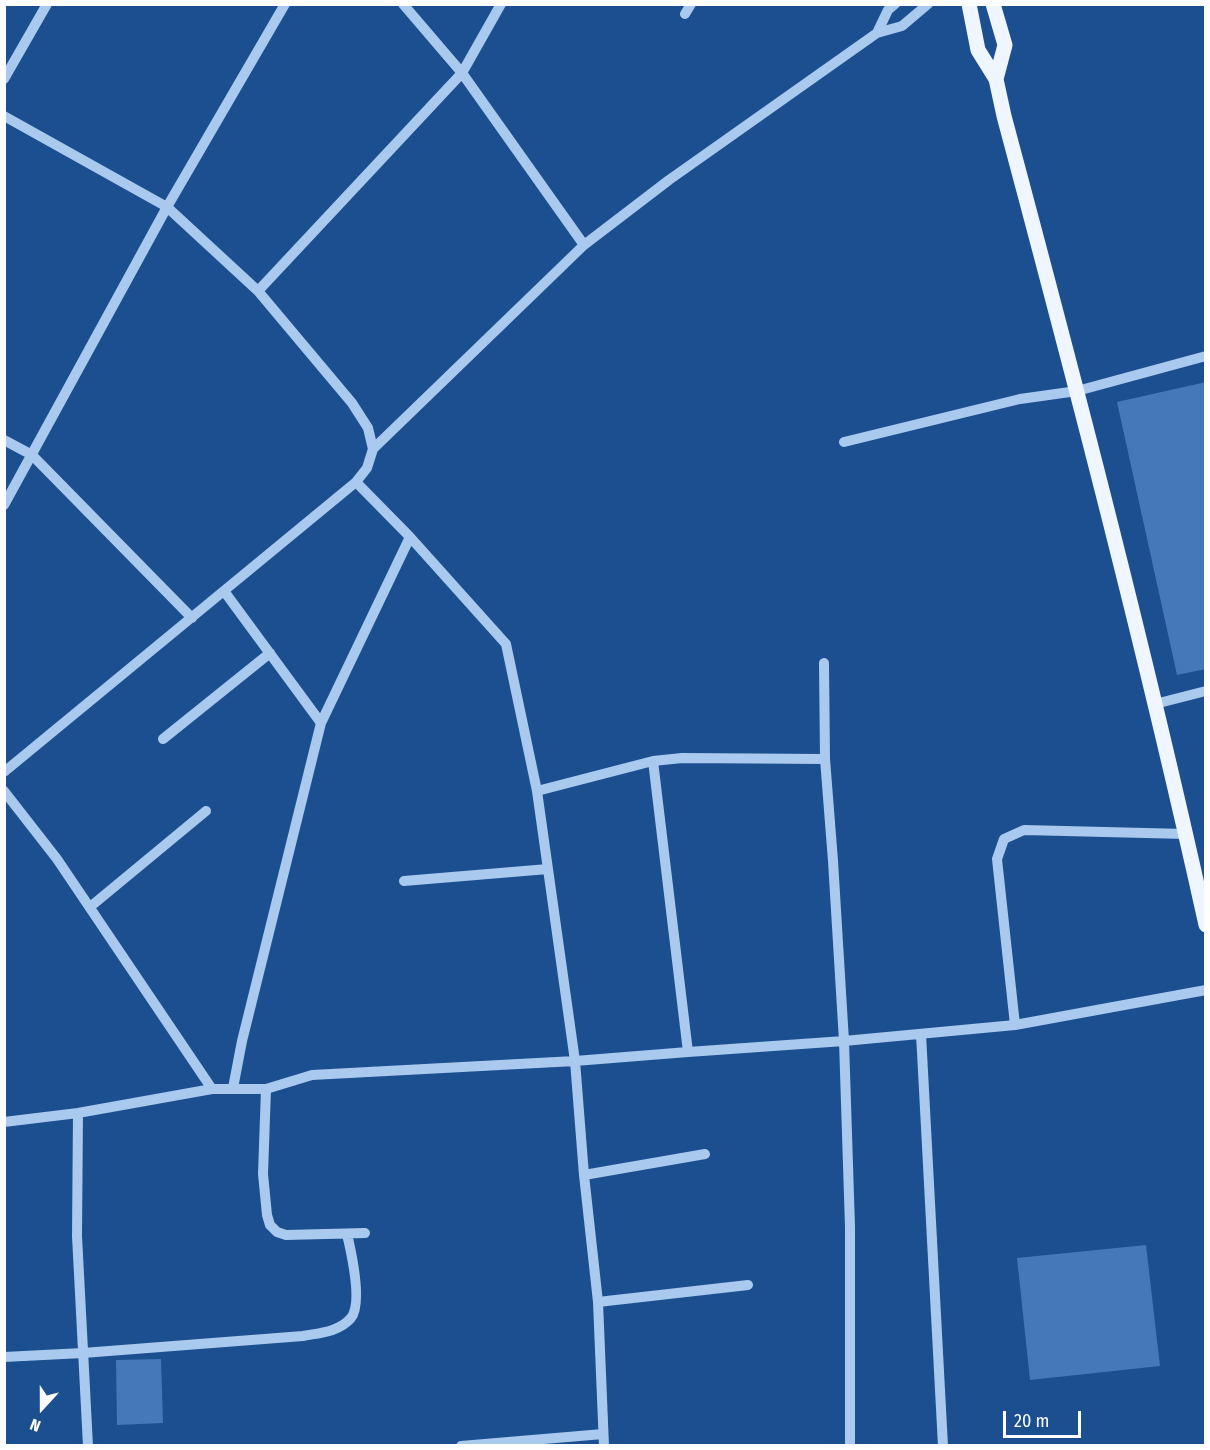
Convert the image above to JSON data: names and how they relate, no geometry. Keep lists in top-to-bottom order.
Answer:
{
  "scale_bar": "20 m",
  "north": "bottom"
}
